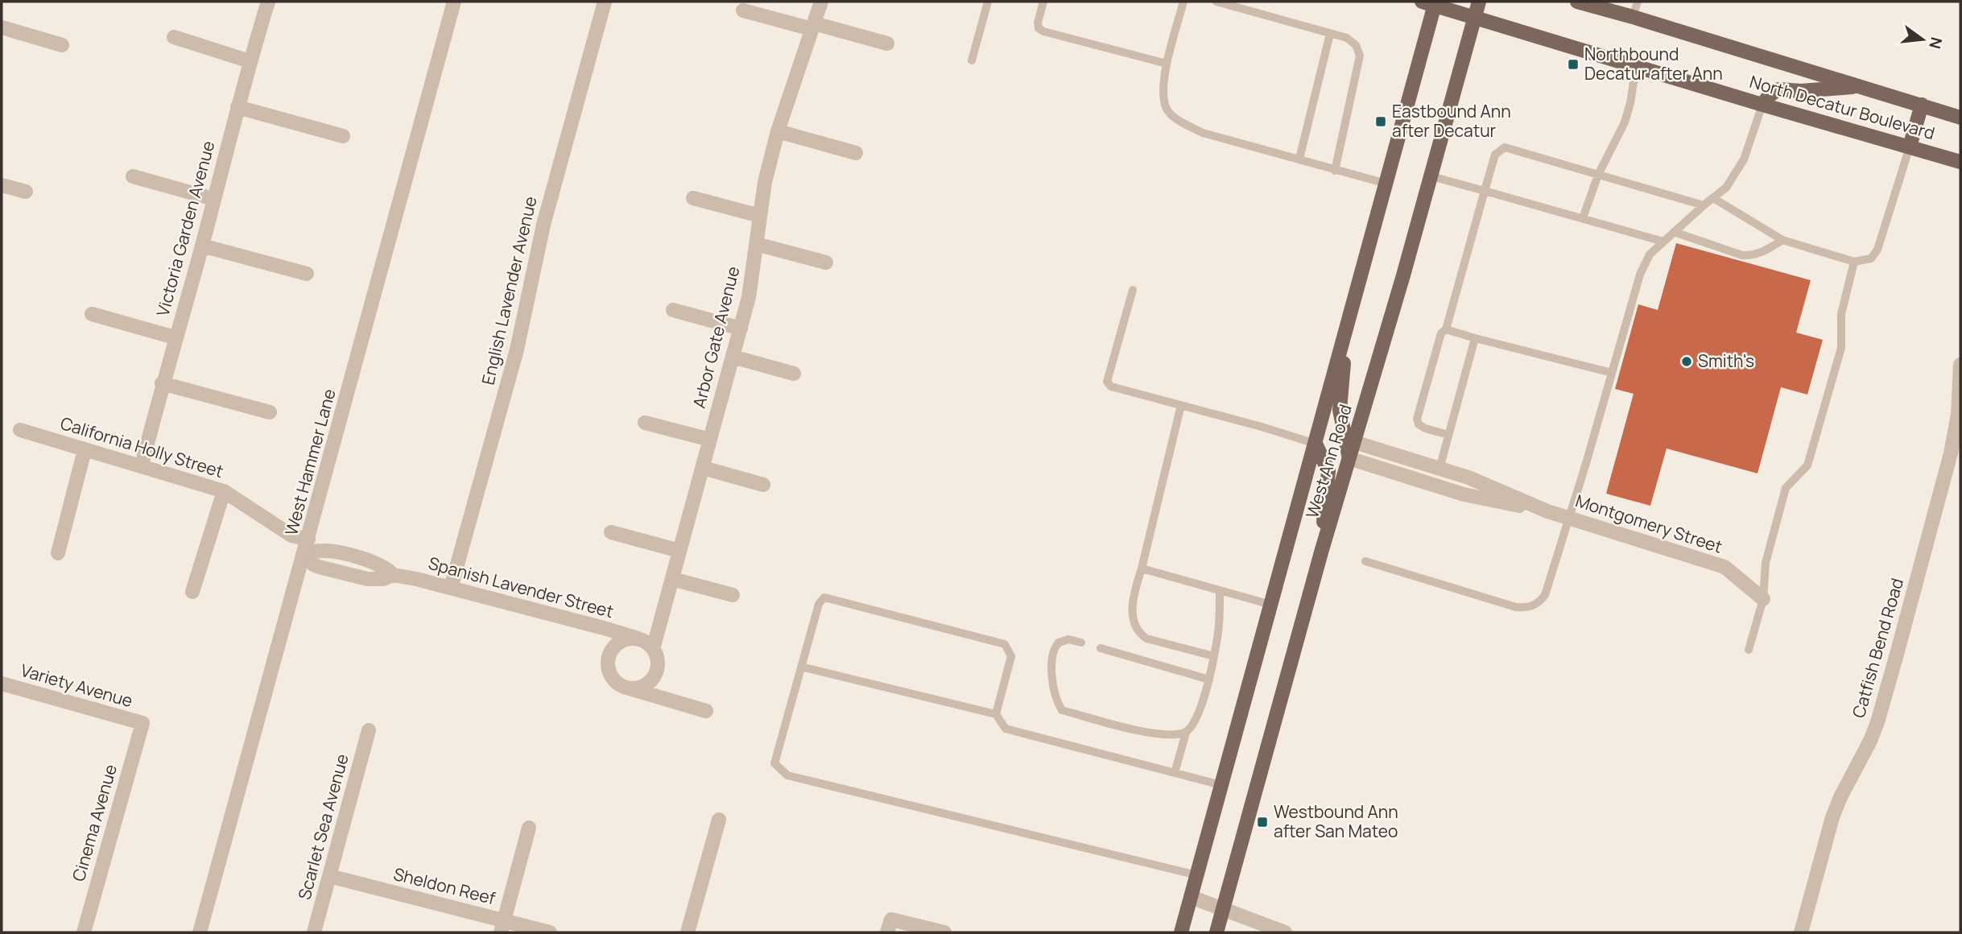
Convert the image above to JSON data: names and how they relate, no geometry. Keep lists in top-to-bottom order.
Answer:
{
  "streets": {
    "main road": ["North Decatur Boulevard", "West Ann Road"],
    "street": [
      "Victoria Garden Avenue",
      "English Lavender Avenue",
      "Arbor Gate Avenue",
      "California Holly Street",
      "West Hammer Lane",
      "Montgomery Street",
      "Spanish Lavender Street",
      "Catfish Bend Road",
      "Variety Avenue",
      "Cinema Avenue",
      "Scarlet Sea Avenue",
      "Sheldon Reef"
    ]
  },
  "crossings": [
    ["North Decatur Boulevard", "West Ann Road"],
    ["Victoria Garden Avenue", "California Holly Street"],
    ["English Lavender Avenue", "Spanish Lavender Street"],
    ["Arbor Gate Avenue", "Spanish Lavender Street"],
    ["California Holly Street", "West Hammer Lane"],
    ["West Ann Road", "Montgomery Street"],
    ["West Hammer Lane", "Spanish Lavender Street"],
    ["Variety Avenue", "Cinema Avenue"],
    ["Scarlet Sea Avenue", "Sheldon Reef"]
  ],
  "places": {
    "transit": ["Northbound Decatur after Ann", "Eastbound Ann after Decatur", "Westbound Ann after San Mateo"],
    "other": ["Smith's"]
  },
  "north": "right"
}
